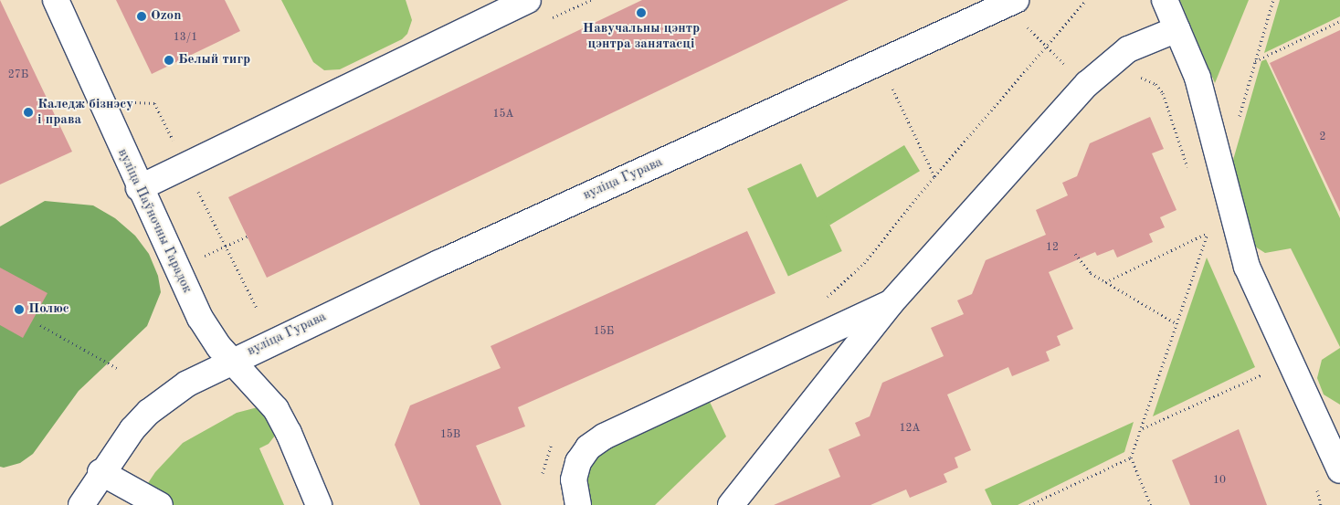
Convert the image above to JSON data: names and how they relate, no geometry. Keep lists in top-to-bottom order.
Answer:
{
  "streets": {
    "street": ["вуліца Гурава", "вуліца Паўночны Гарадок"]
  },
  "crossings": [
    ["вуліца Гурава", "вуліца Паўночны Гарадок"]
  ],
  "places": [
    "Навучальны цэнтр цэнтра занятасці",
    "Ozon",
    "Белый тигр",
    "Каледж бізнэсу і права",
    "Полюс"
  ],
  "house_numbers": [
    "13/1",
    "27Б",
    "15А",
    "2",
    "12",
    "15Б",
    "12А",
    "15В",
    "10"
  ]
}
